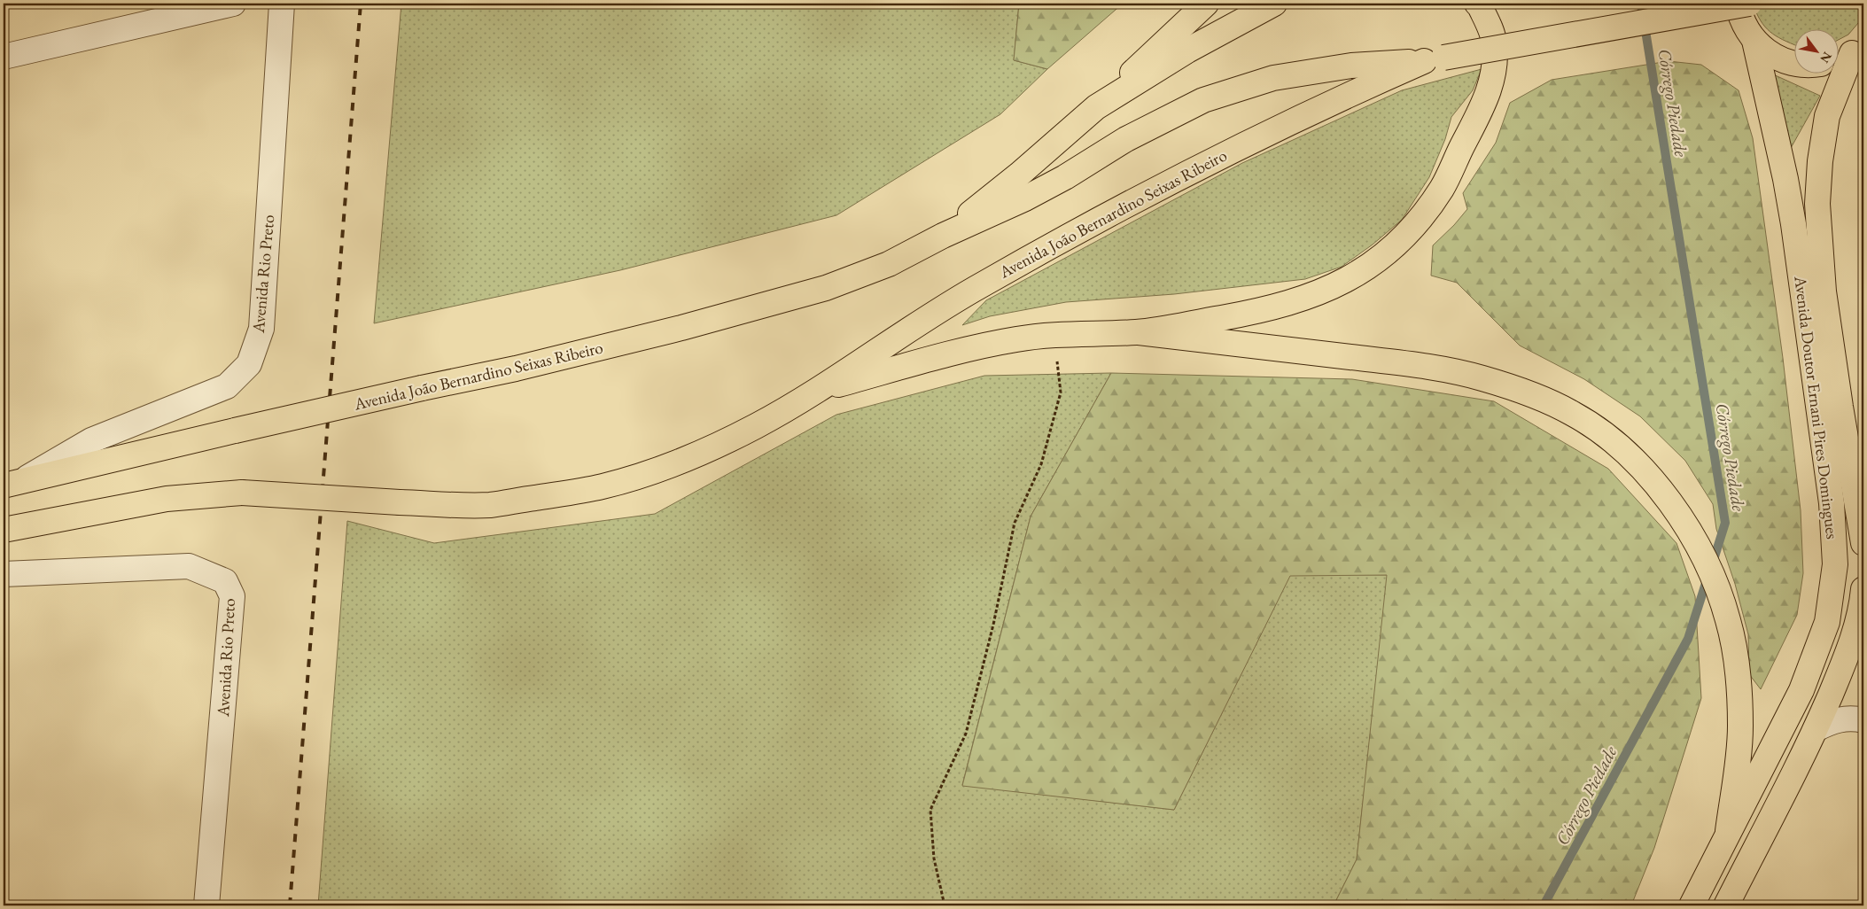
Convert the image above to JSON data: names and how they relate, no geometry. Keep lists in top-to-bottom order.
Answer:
{
  "streets": {
    "main road": ["Avenida João Bernardino Seixas Ribeiro", "Avenida Doutor Ernani Pires Domingues"],
    "street": ["Avenida Rio Preto"]
  },
  "crossings": [
    ["Avenida João Bernardino Seixas Ribeiro", "Avenida Rio Preto"]
  ],
  "water": ["Córrego Piedade"],
  "north": "bottom right"
}
